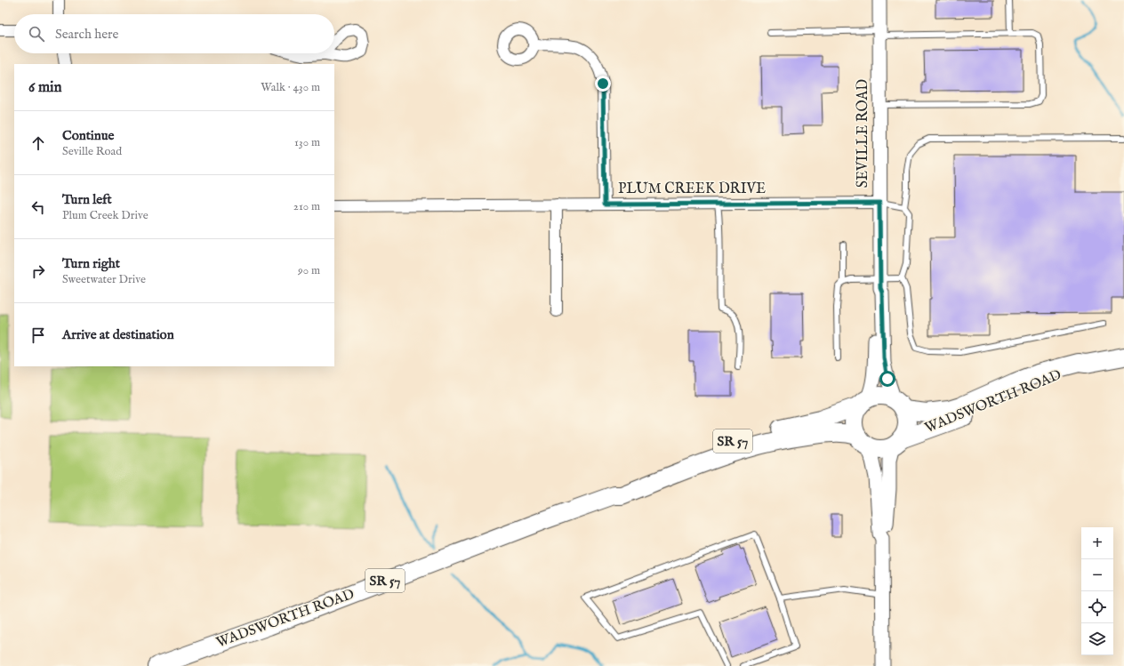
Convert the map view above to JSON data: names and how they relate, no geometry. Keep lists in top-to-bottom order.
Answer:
{
  "streets": {
    "highway": ["WADSWORTH ROAD", "SR 57"],
    "street": ["SEVILLE ROAD", "PLUM CREEK DRIVE"]
  },
  "crossings": [
    ["SEVILLE ROAD", "PLUM CREEK DRIVE"],
    ["SEVILLE ROAD", "WADSWORTH ROAD"]
  ],
  "page": {
    "search": "Search here",
    "heading": ["6 min", "Walk · 430 m"],
    "list": [
      ["Continue", "Seville Road", "130 m"],
      ["Turn left", "Plum Creek Drive", "210 m"],
      ["Turn right", "Sweetwater Drive", "90 m"],
      "Arrive at destination"
    ],
    "map_buttons": ["+", "−"]
  }
}
